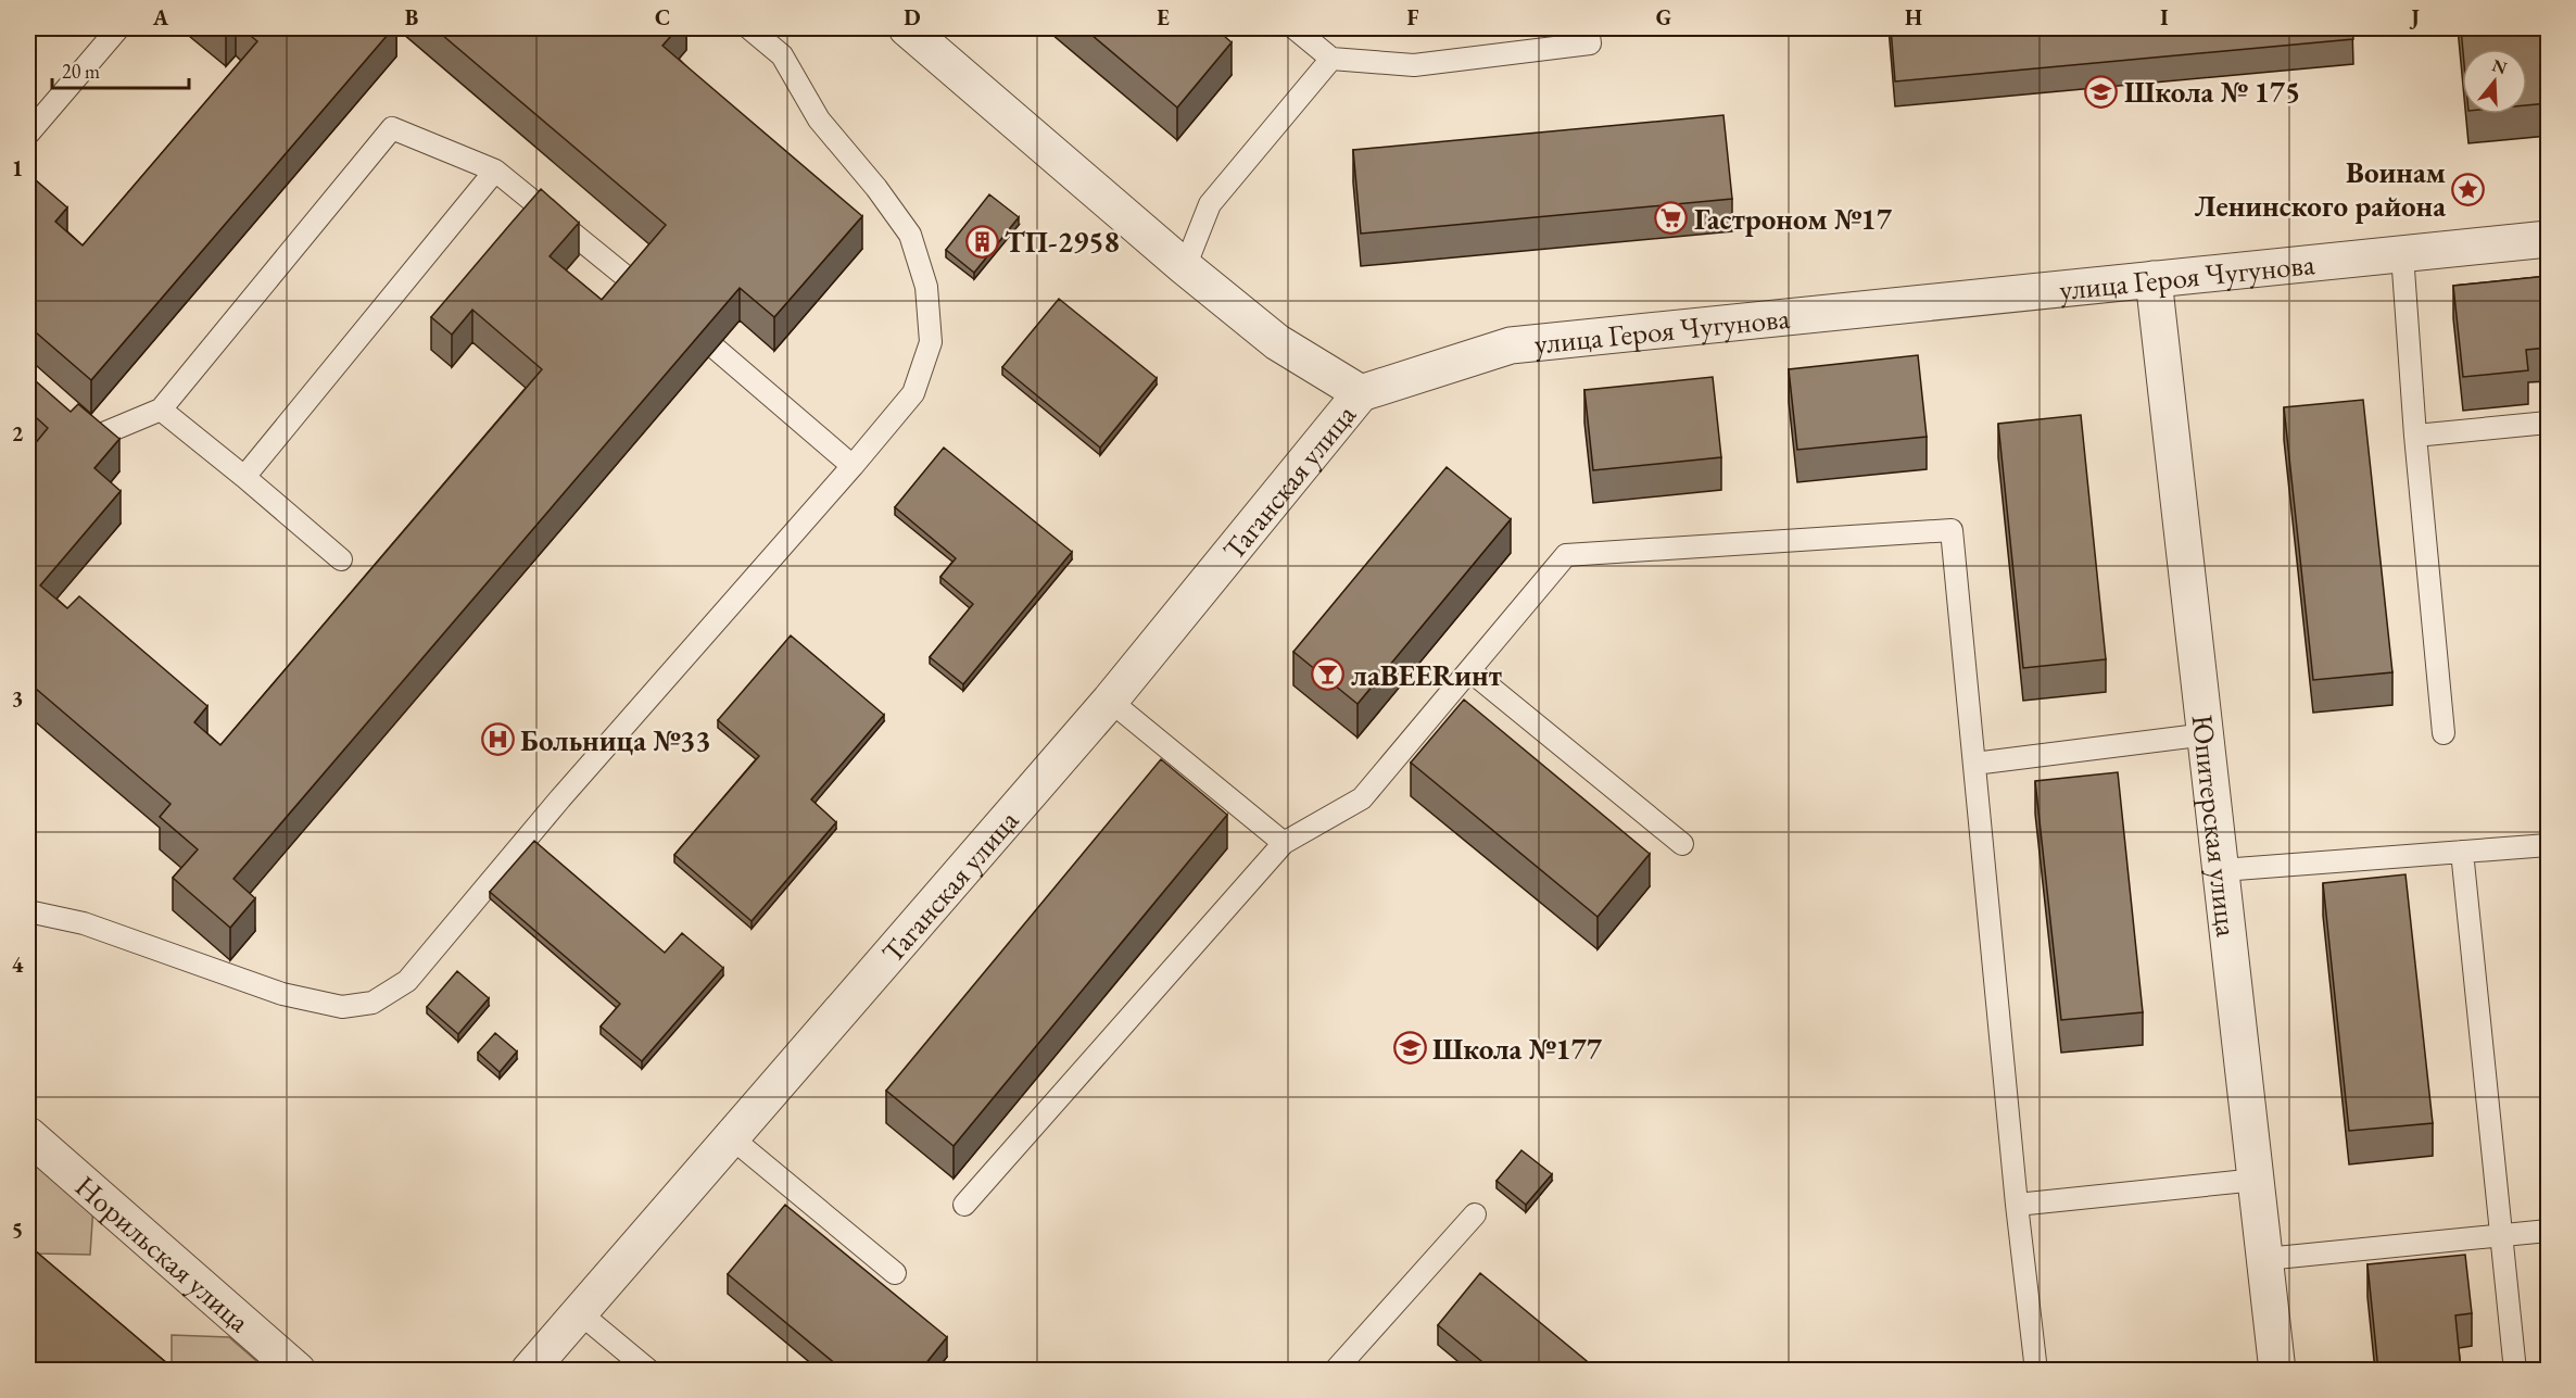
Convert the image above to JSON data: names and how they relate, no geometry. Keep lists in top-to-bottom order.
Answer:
{
  "streets": {
    "street": [
      "улица Героя Чугунова",
      "Таганская улица",
      "Юпитерская улица",
      "Норильская улица"
    ]
  },
  "crossings": [
    ["улица Героя Чугунова", "Таганская улица"],
    ["улица Героя Чугунова", "Юпитерская улица"]
  ],
  "places": {
    "school or university": ["Школа № 175", "Школа №177"],
    "place": ["Воинам Ленинского района"],
    "supermarket": ["Гастроном №17"],
    "building": ["ТП-2958"],
    "bar": ["лаBEERинт"],
    "hospital": ["Больница №33"]
  },
  "scale_bar": "20 m",
  "north": "top",
  "grid": {
    "columns": [
      "A",
      "B",
      "C",
      "D",
      "E",
      "F",
      "G",
      "H",
      "I",
      "J"
    ],
    "rows": [
      "1",
      "2",
      "3",
      "4",
      "5"
    ]
  }
}
